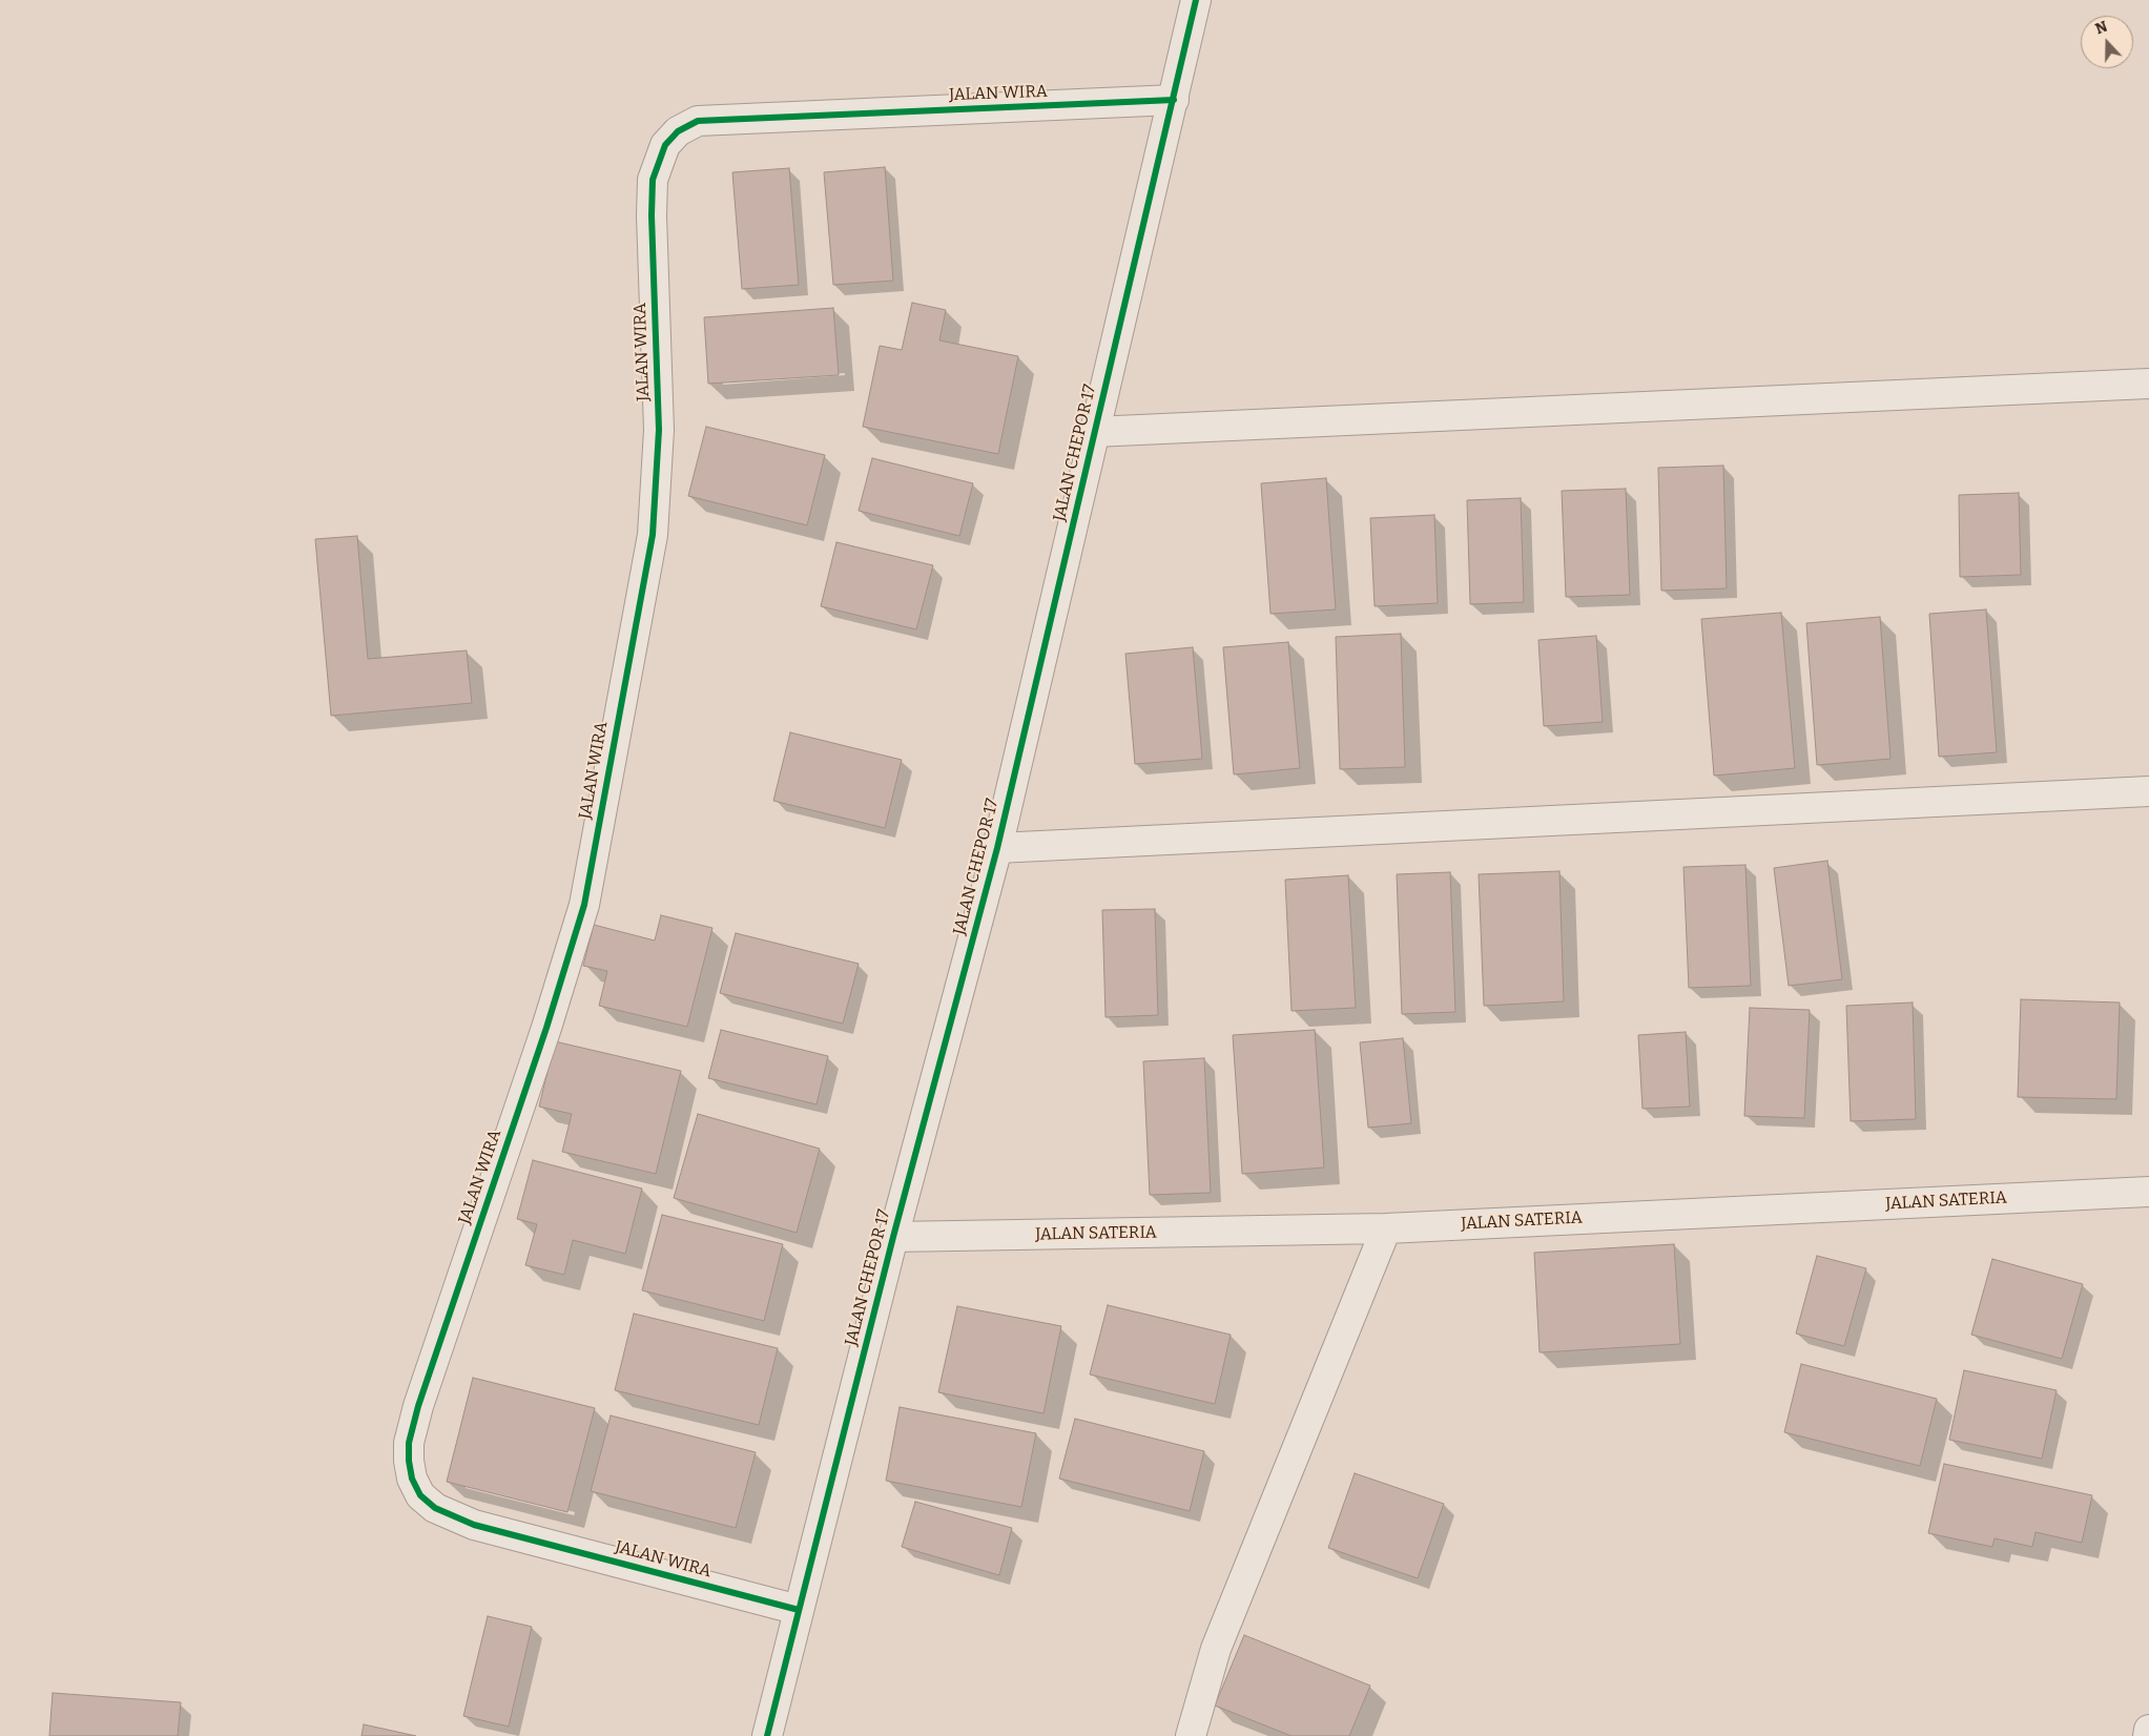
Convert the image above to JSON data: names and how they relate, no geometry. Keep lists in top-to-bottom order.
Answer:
{
  "streets": {
    "street": ["JALAN WIRA", "JALAN CHEPOR 17", "JALAN SATERIA"]
  },
  "crossings": [
    ["JALAN WIRA", "JALAN CHEPOR 17"],
    ["JALAN CHEPOR 17", "JALAN SATERIA"]
  ],
  "north": "top"
}
